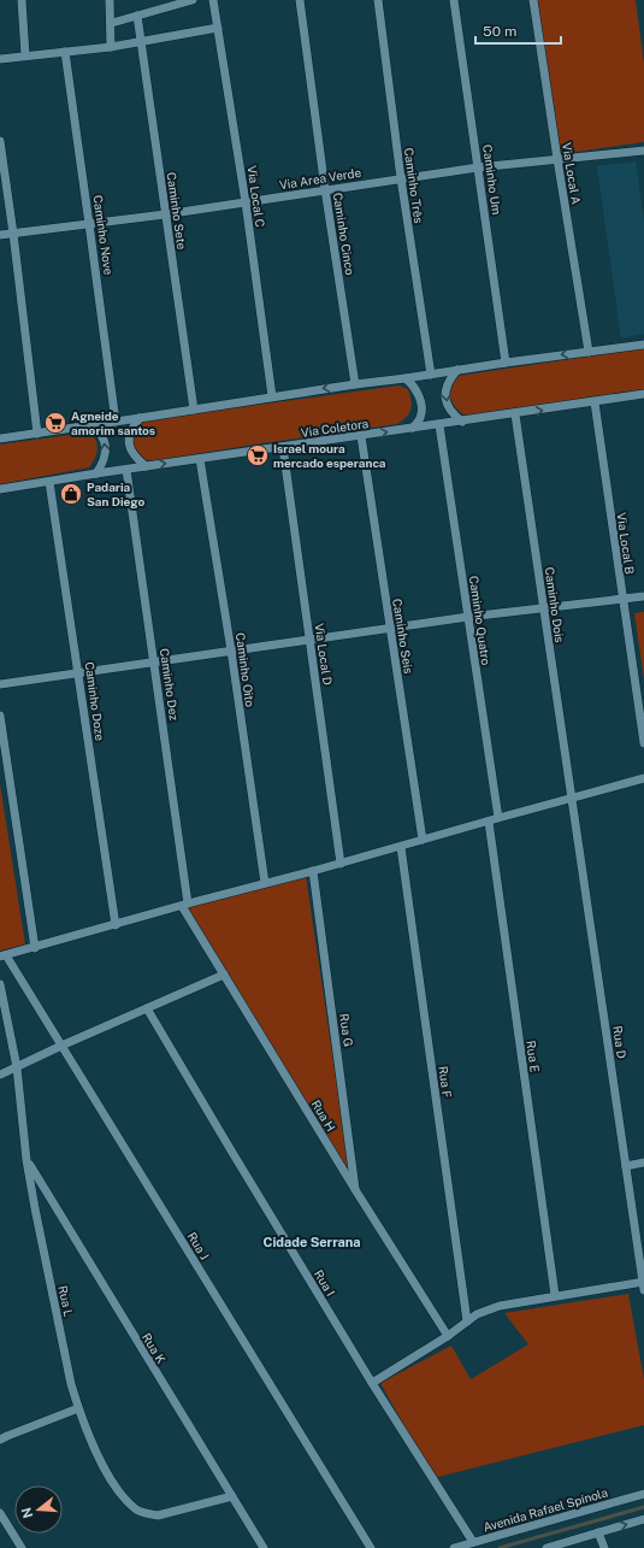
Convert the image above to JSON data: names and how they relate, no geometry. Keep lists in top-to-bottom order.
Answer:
{
  "streets": {
    "street": [
      "Via Local A",
      "Via Area Verde",
      "Caminho Um",
      "Caminho Três",
      "Via Local C",
      "Caminho Sete",
      "Caminho Cinco",
      "Caminho Nove",
      "Via Coletora",
      "Via Local B",
      "Caminho Dois",
      "Caminho Quatro",
      "Caminho Seis",
      "Via Local D",
      "Caminho Oito",
      "Caminho Dez",
      "Caminho Doze",
      "Rua G",
      "Rua D",
      "Rua E",
      "Rua F",
      "Rua H",
      "Rua J",
      "Rua I",
      "Rua L",
      "Rua K",
      "Avenida Rafael Spínola"
    ]
  },
  "crossings": [
    ["Via Local A", "Via Area Verde"],
    ["Via Area Verde", "Caminho Um"],
    ["Via Area Verde", "Caminho Três"],
    ["Via Area Verde", "Via Local C"],
    ["Via Area Verde", "Caminho Sete"],
    ["Via Area Verde", "Caminho Cinco"],
    ["Via Area Verde", "Caminho Nove"],
    ["Via Coletora", "Via Local B"],
    ["Via Coletora", "Caminho Dois"],
    ["Via Coletora", "Caminho Quatro"],
    ["Via Coletora", "Caminho Seis"],
    ["Via Coletora", "Via Local D"],
    ["Via Coletora", "Caminho Oito"],
    ["Via Coletora", "Caminho Dez"],
    ["Via Coletora", "Caminho Doze"],
    ["Caminho Dois", "Rua D"],
    ["Caminho Dez", "Rua H"],
    ["Rua G", "Rua H"],
    ["Rua I", "Avenida Rafael Spínola"],
    ["Rua L", "Rua K"]
  ],
  "districts": ["Cidade Serrana"],
  "places": {
    "supermarket": ["Agneide amorim santos", "Israel moura mercado esperanca"],
    "shop": ["Padaria San Diego"]
  },
  "scale_bar": "50 m",
  "north": "left"
}
